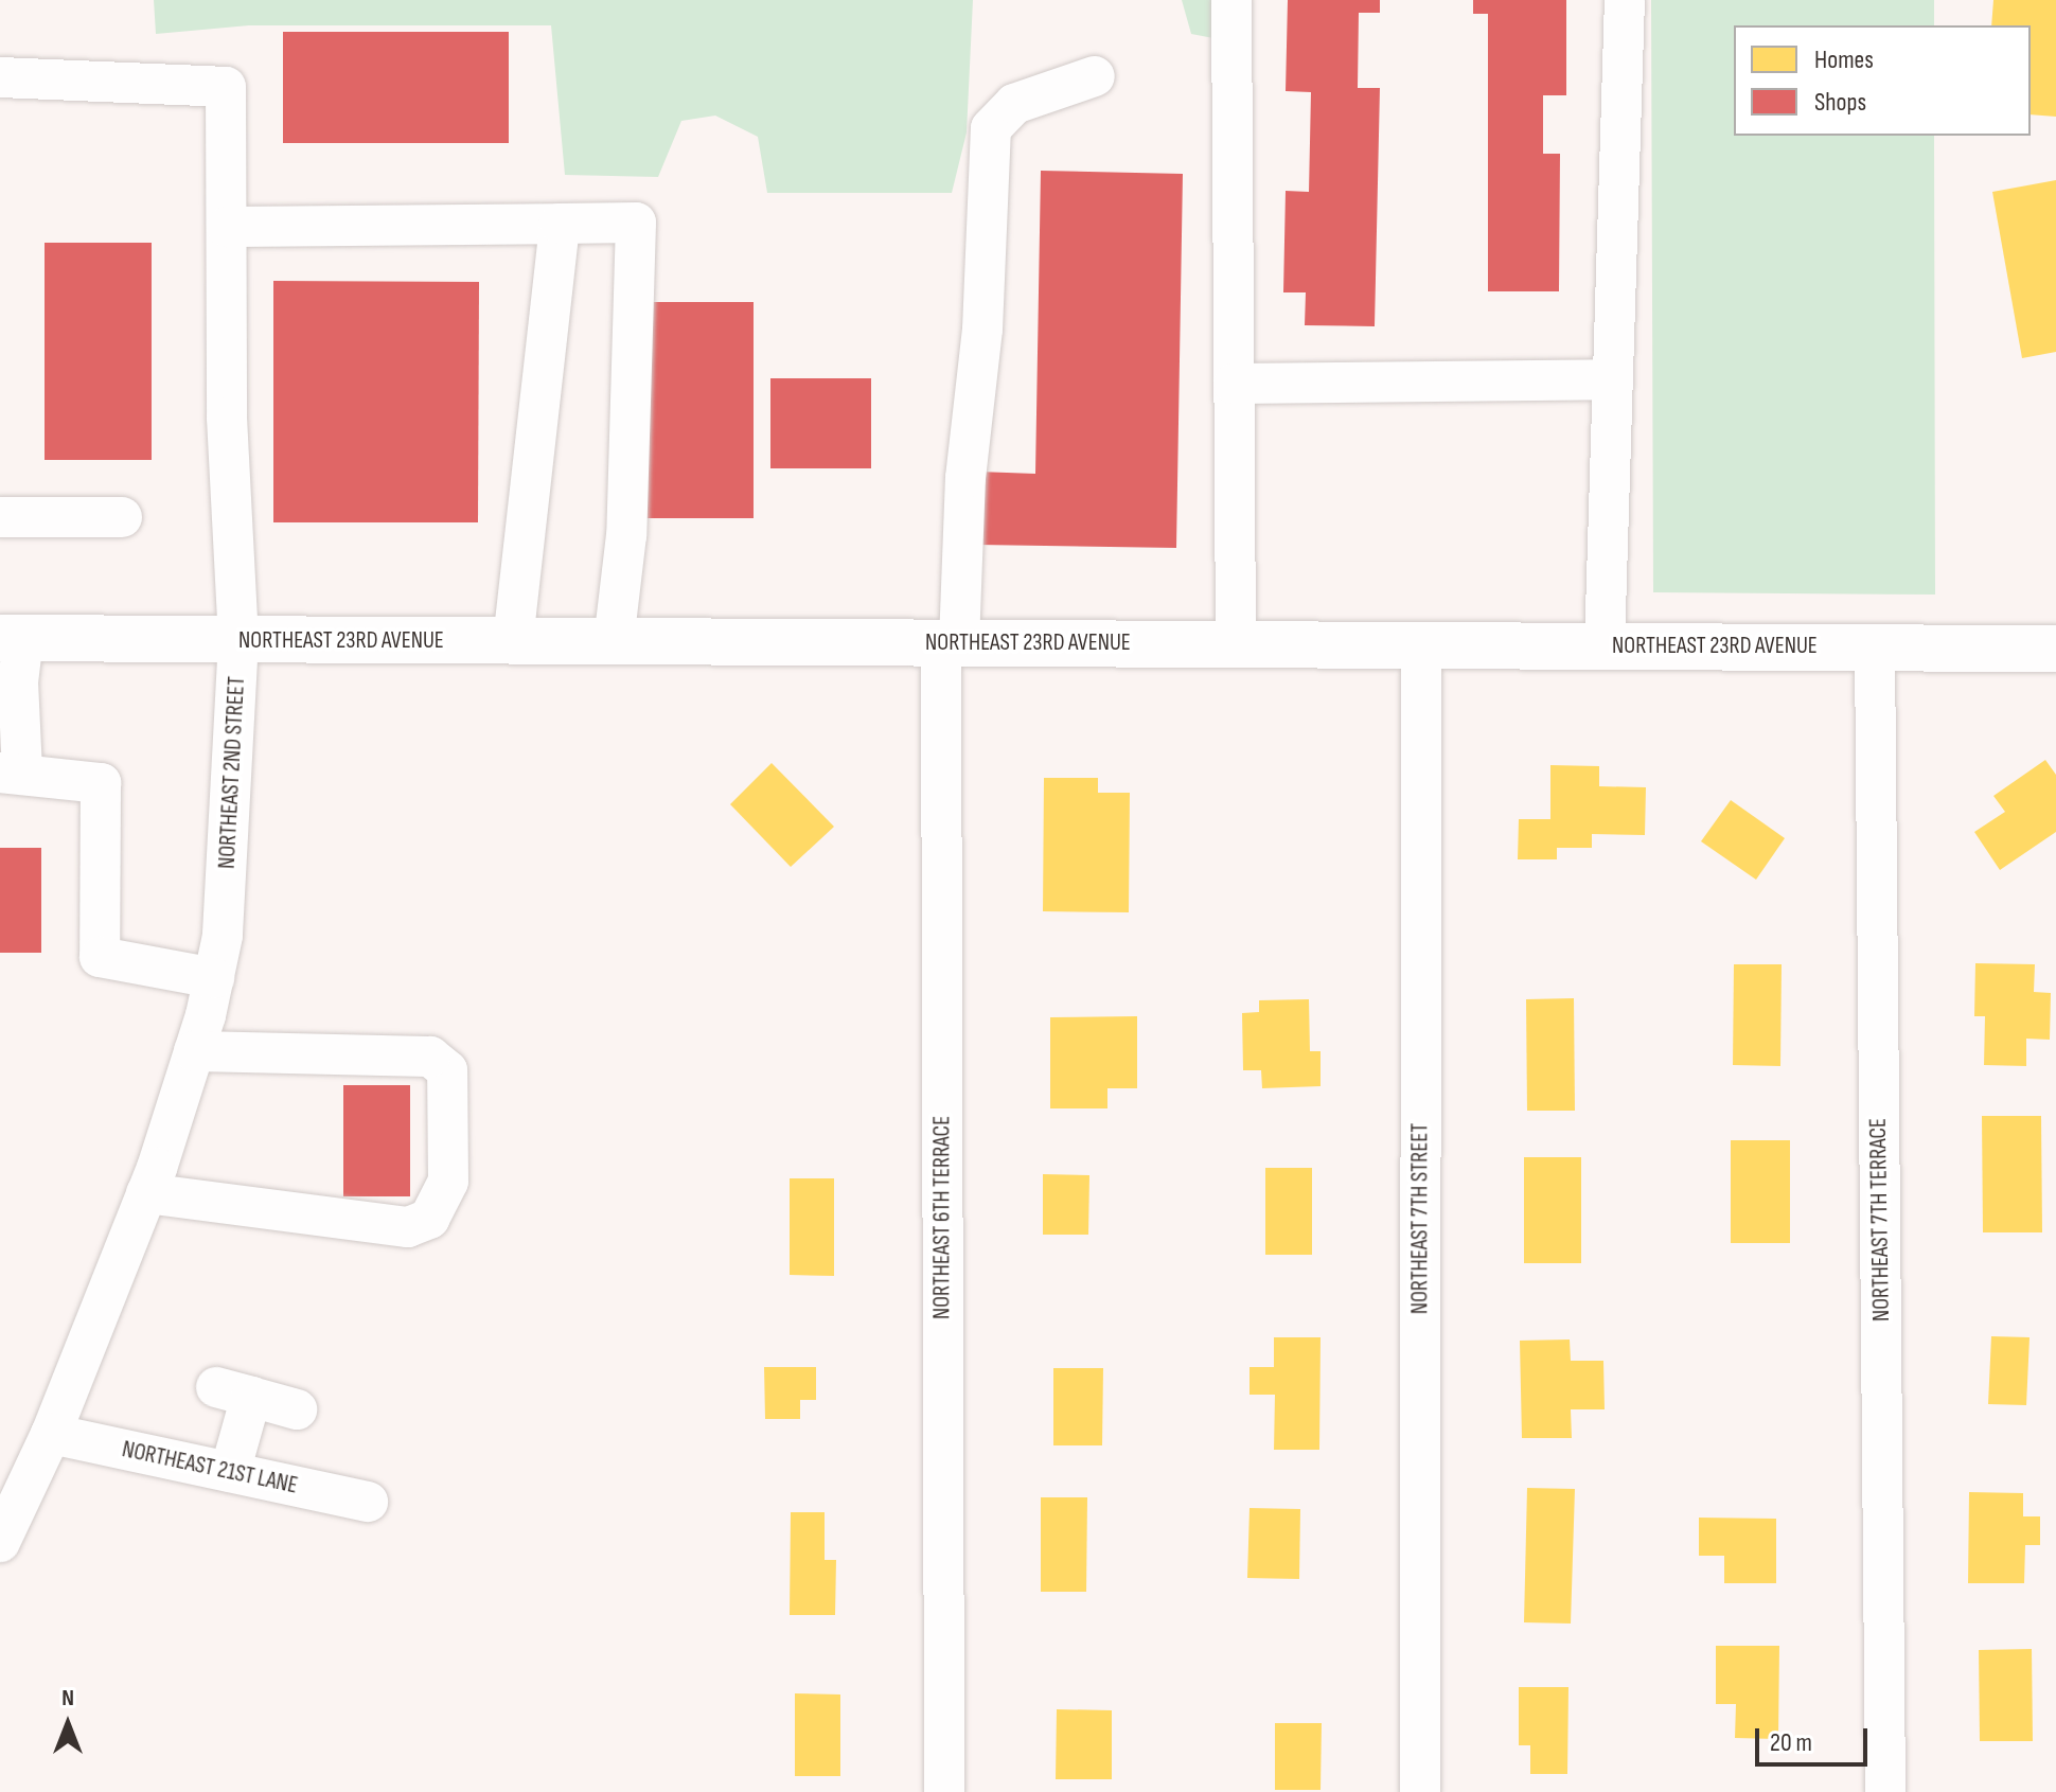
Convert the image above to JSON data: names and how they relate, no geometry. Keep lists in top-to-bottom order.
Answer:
{
  "streets": {
    "main road": ["NORTHEAST 23RD AVENUE"],
    "street": [
      "NORTHEAST 2ND STREET",
      "NORTHEAST 6TH TERRACE",
      "NORTHEAST 7TH STREET",
      "NORTHEAST 7TH TERRACE",
      "NORTHEAST 21ST LANE"
    ]
  },
  "crossings": [
    ["NORTHEAST 23RD AVENUE", "NORTHEAST 2ND STREET"],
    ["NORTHEAST 23RD AVENUE", "NORTHEAST 6TH TERRACE"],
    ["NORTHEAST 23RD AVENUE", "NORTHEAST 7TH STREET"],
    ["NORTHEAST 23RD AVENUE", "NORTHEAST 7TH TERRACE"],
    ["NORTHEAST 2ND STREET", "NORTHEAST 21ST LANE"]
  ],
  "legend": ["Homes", "Shops"],
  "scale_bar": "20 m",
  "north": "top"
}
